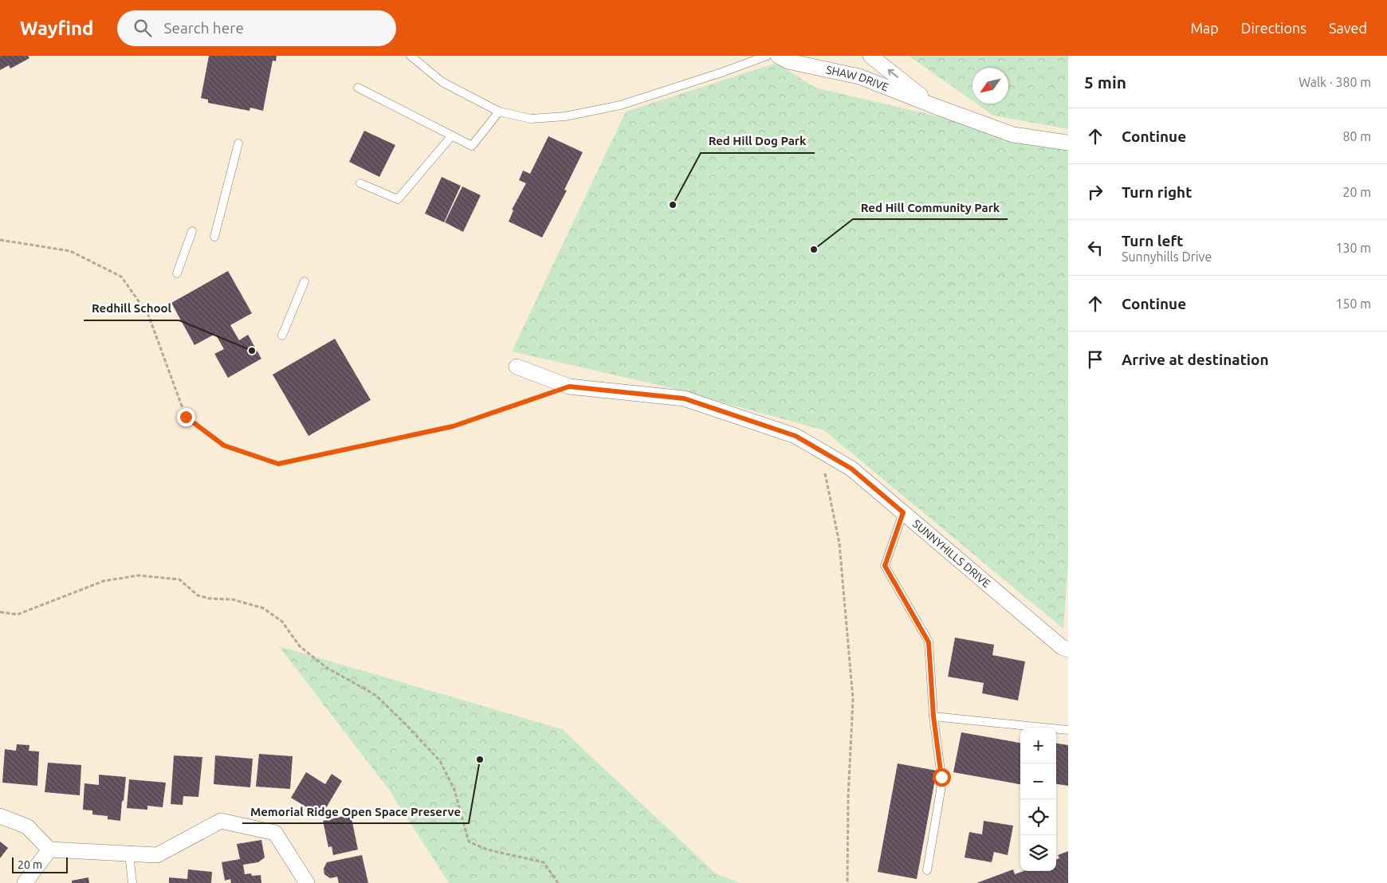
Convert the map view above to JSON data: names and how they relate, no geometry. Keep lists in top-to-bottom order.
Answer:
{
  "streets": {
    "street": ["SHAW DRIVE", "SUNNYHILLS DRIVE"]
  },
  "places": [
    "Red Hill Dog Park",
    "Red Hill Community Park",
    "Redhill School",
    "Memorial Ridge Open Space Preserve"
  ],
  "scale_bar": "20 m",
  "north": "bottom left",
  "page": {
    "header": "Wayfind",
    "search": "Search here",
    "nav": ["Map", "Directions", "Saved"],
    "heading": ["5 min", "Walk · 380 m"],
    "list": [
      ["Continue", "80 m"],
      ["Turn right", "20 m"],
      ["Turn left", "Sunnyhills Drive", "130 m"],
      ["Continue", "150 m"],
      "Arrive at destination"
    ],
    "map_buttons": ["+", "−"],
    "scale": "20 m"
  }
}
